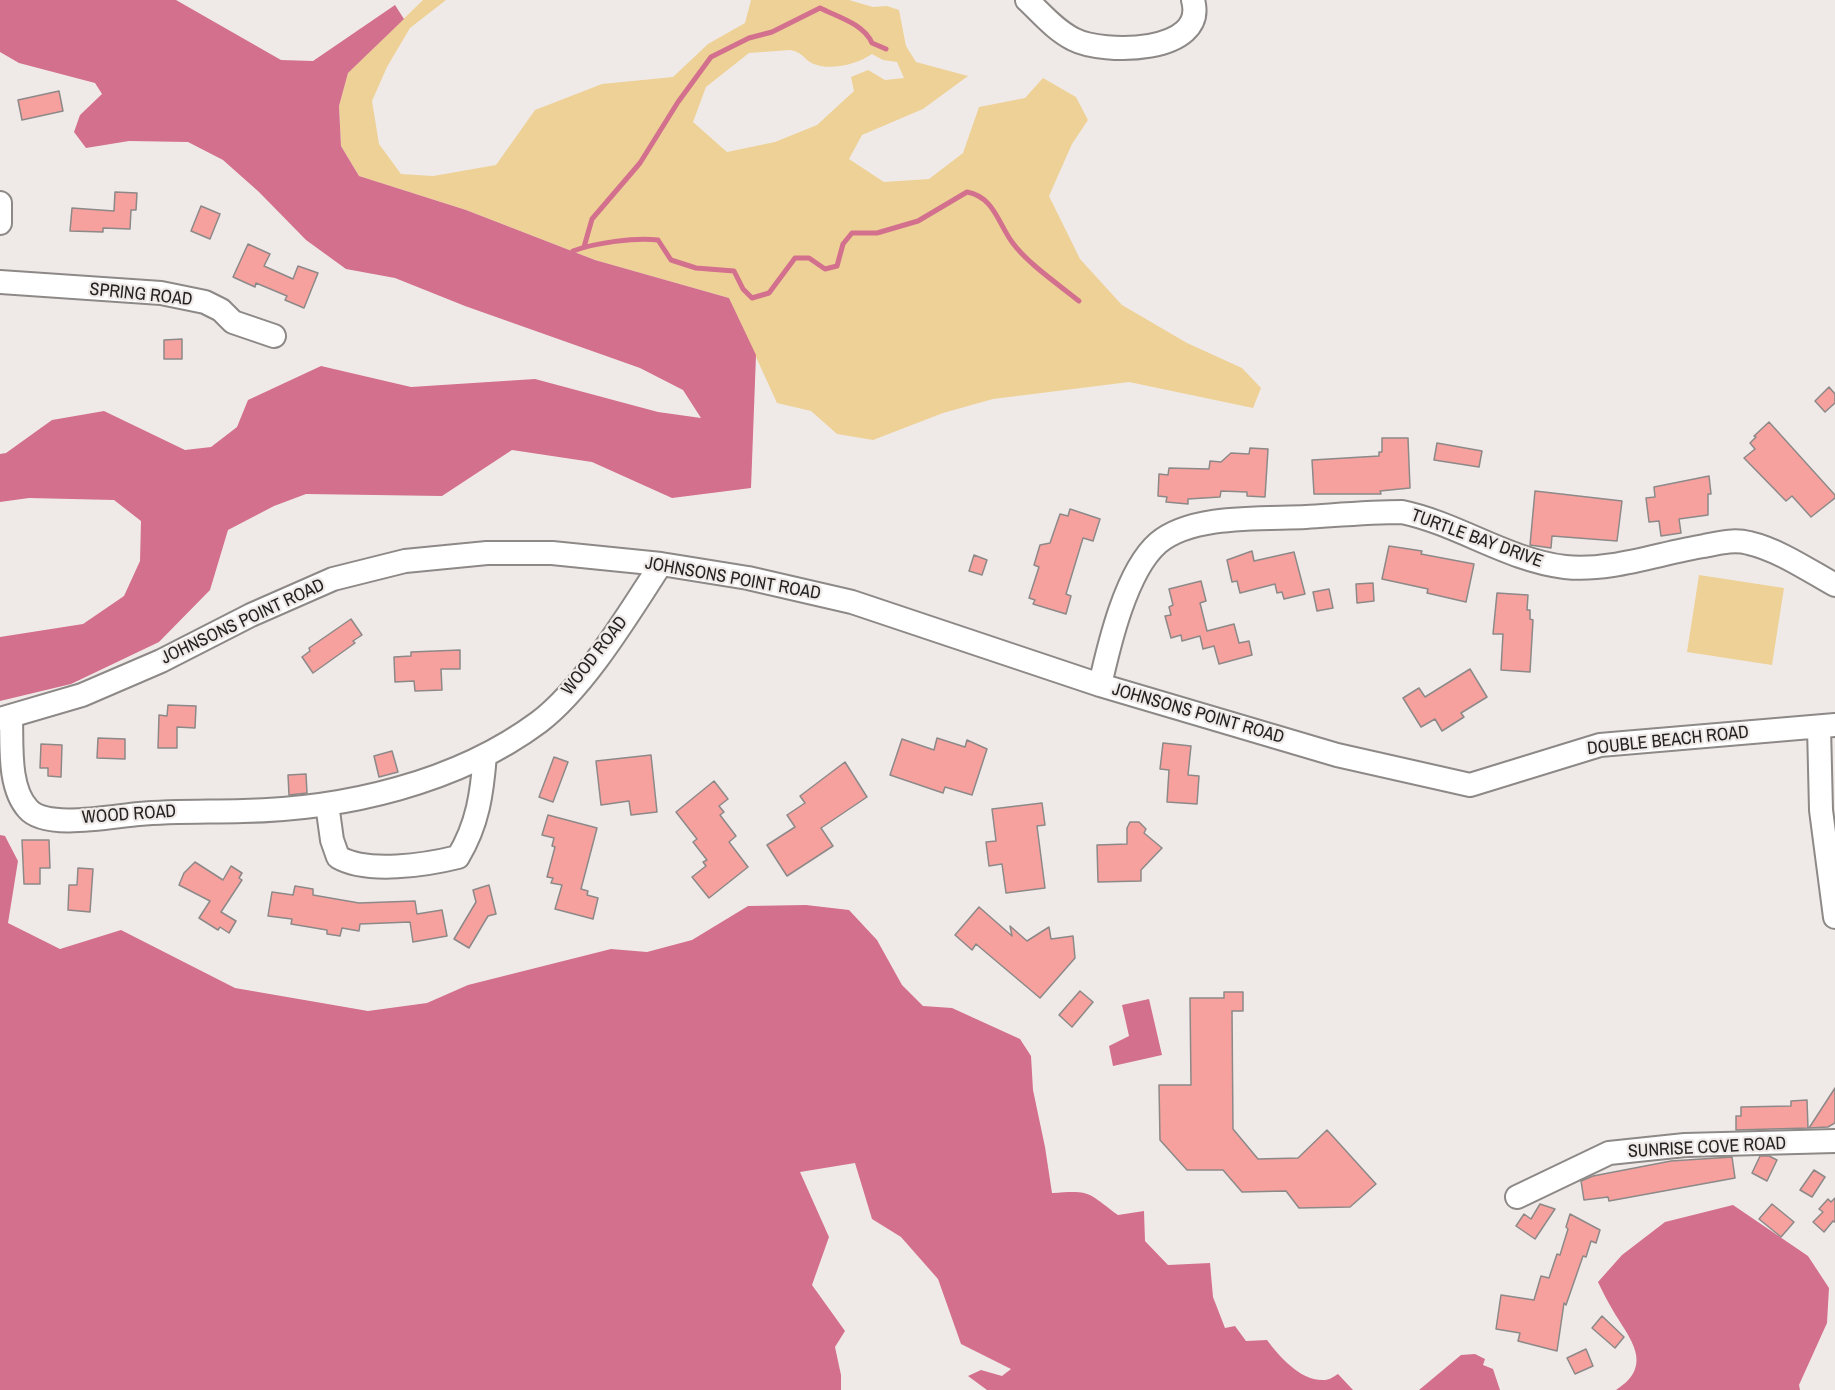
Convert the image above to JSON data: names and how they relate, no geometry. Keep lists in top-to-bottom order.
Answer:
{
  "streets": {
    "street": [
      "SPRING ROAD",
      "TURTLE BAY DRIVE",
      "JOHNSONS POINT ROAD",
      "WOOD ROAD",
      "DOUBLE BEACH ROAD",
      "SUNRISE COVE ROAD"
    ]
  },
  "crossings": [
    ["TURTLE BAY DRIVE", "JOHNSONS POINT ROAD"],
    ["JOHNSONS POINT ROAD", "WOOD ROAD"],
    ["JOHNSONS POINT ROAD", "DOUBLE BEACH ROAD"]
  ]
}
